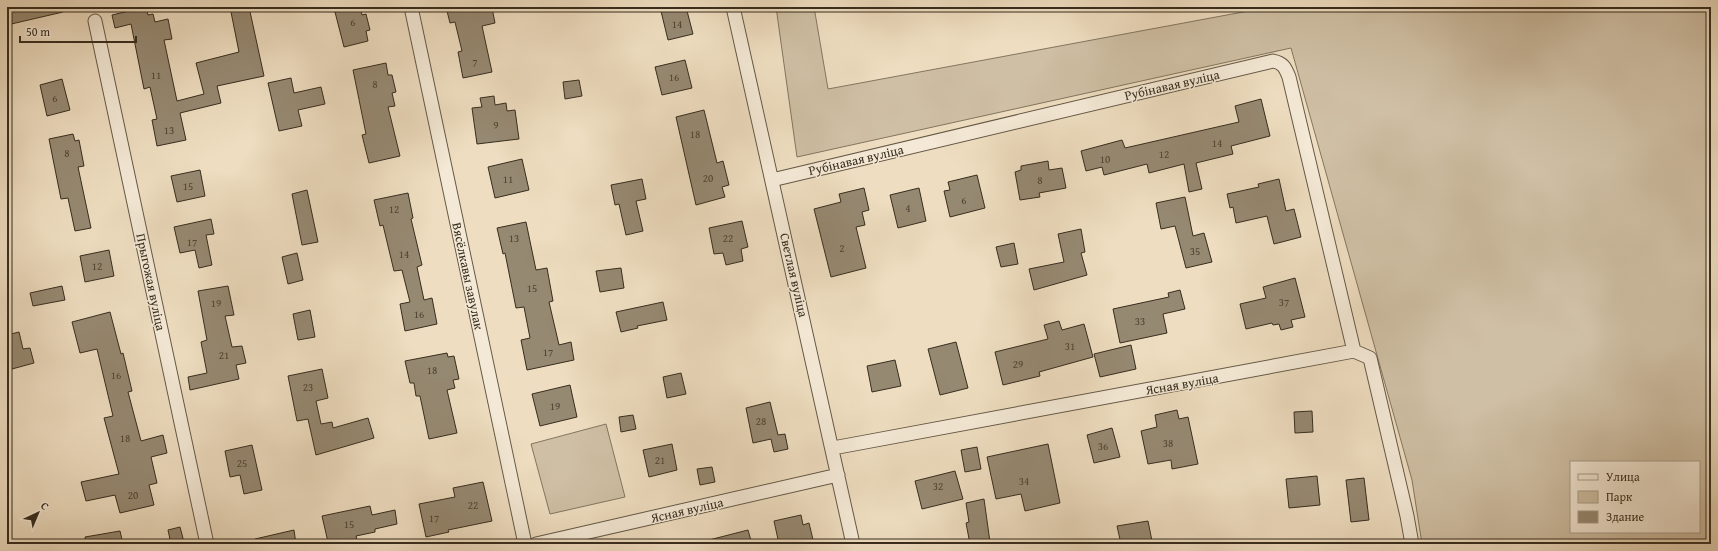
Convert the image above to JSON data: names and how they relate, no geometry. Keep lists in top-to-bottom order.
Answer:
{
  "streets": {
    "street": [
      "Рубінавая вуліца",
      "Светлая вуліца",
      "Вясёлкавы завулак",
      "Прыгожая вуліца",
      "Ясная вуліца"
    ]
  },
  "crossings": [
    ["Рубінавая вуліца", "Светлая вуліца"],
    ["Рубінавая вуліца", "Ясная вуліца"],
    ["Светлая вуліца", "Ясная вуліца"]
  ],
  "house_numbers": [
    "6",
    "14",
    "7",
    "11",
    "16",
    "8",
    "6",
    "9",
    "13",
    "18",
    "14",
    "8",
    "12",
    "10",
    "20",
    "11",
    "8",
    "15",
    "6",
    "4",
    "12",
    "13",
    "22",
    "17",
    "2",
    "35",
    "14",
    "12",
    "15",
    "37",
    "19",
    "16",
    "33",
    "31",
    "17",
    "21",
    "29",
    "18",
    "16",
    "23",
    "19",
    "28",
    "18",
    "38",
    "36",
    "21",
    "25",
    "34",
    "32",
    "20",
    "22",
    "17",
    "15"
  ],
  "legend": ["Улица", "Парк", "Здание"],
  "scale_bar": "50 m",
  "north": "top right"
}
